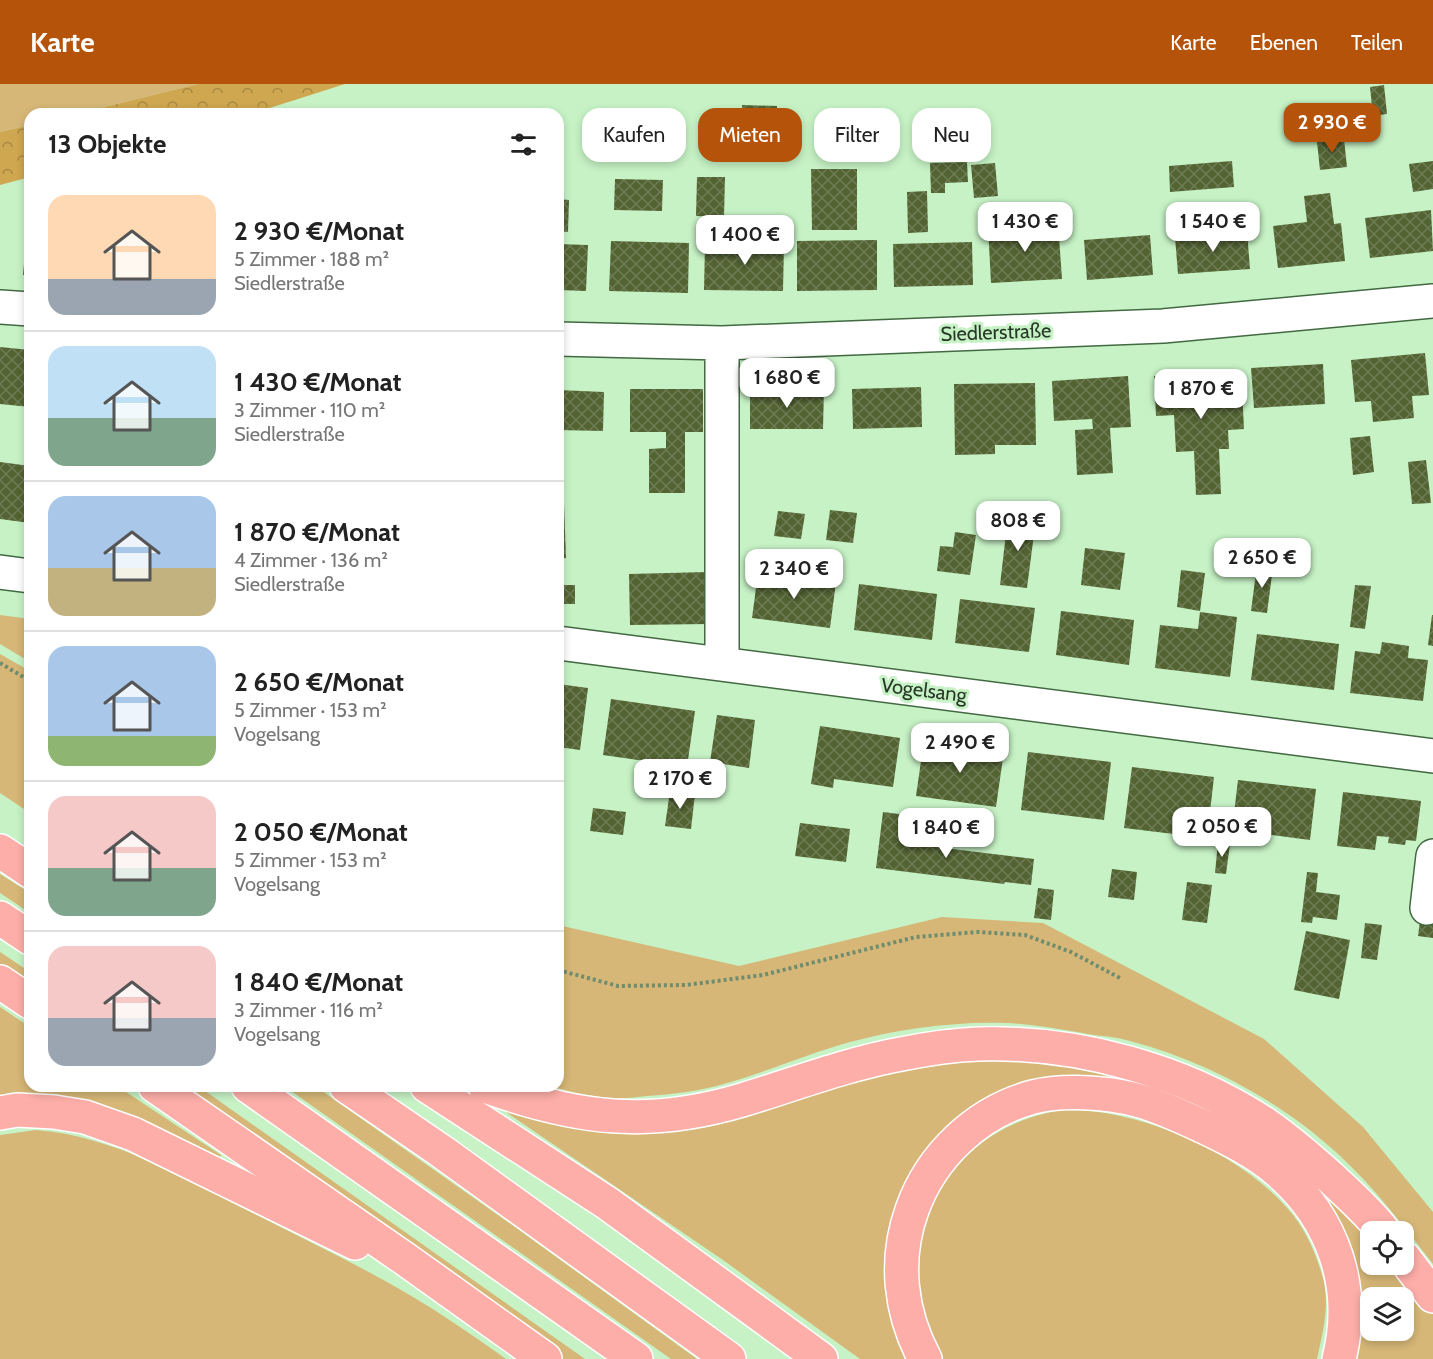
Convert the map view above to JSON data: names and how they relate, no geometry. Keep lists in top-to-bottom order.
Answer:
{
  "streets": {
    "street": ["Siedlerstraße", "Vogelsang"]
  },
  "page": {
    "header": "Karte",
    "nav": ["Karte", "Ebenen", "Teilen"],
    "price": [
      "2 930 €",
      "1 430 €",
      "1 540 €",
      "1 400 €",
      "1 680 €",
      "1 870 €",
      "808 €",
      "2 650 €",
      "2 340 €",
      "2 490 €",
      "2 170 €",
      "2 050 €",
      "1 840 €"
    ],
    "chip": [
      "Kaufen",
      "Mieten",
      "Filter",
      "Neu"
    ],
    "heading": "13 Objekte",
    "list": [
      {
        "name": "2 930 €/Monat",
        "note": "5 Zimmer · 188 m² · Siedlerstraße"
      },
      {
        "name": "1 430 €/Monat",
        "note": "3 Zimmer · 110 m² · Siedlerstraße"
      },
      {
        "name": "1 870 €/Monat",
        "note": "4 Zimmer · 136 m² · Siedlerstraße"
      },
      {
        "name": "2 650 €/Monat",
        "note": "5 Zimmer · 153 m² · Vogelsang"
      },
      {
        "name": "2 050 €/Monat",
        "note": "5 Zimmer · 153 m² · Vogelsang"
      },
      {
        "name": "1 840 €/Monat",
        "note": "3 Zimmer · 116 m² · Vogelsang"
      }
    ]
  }
}
